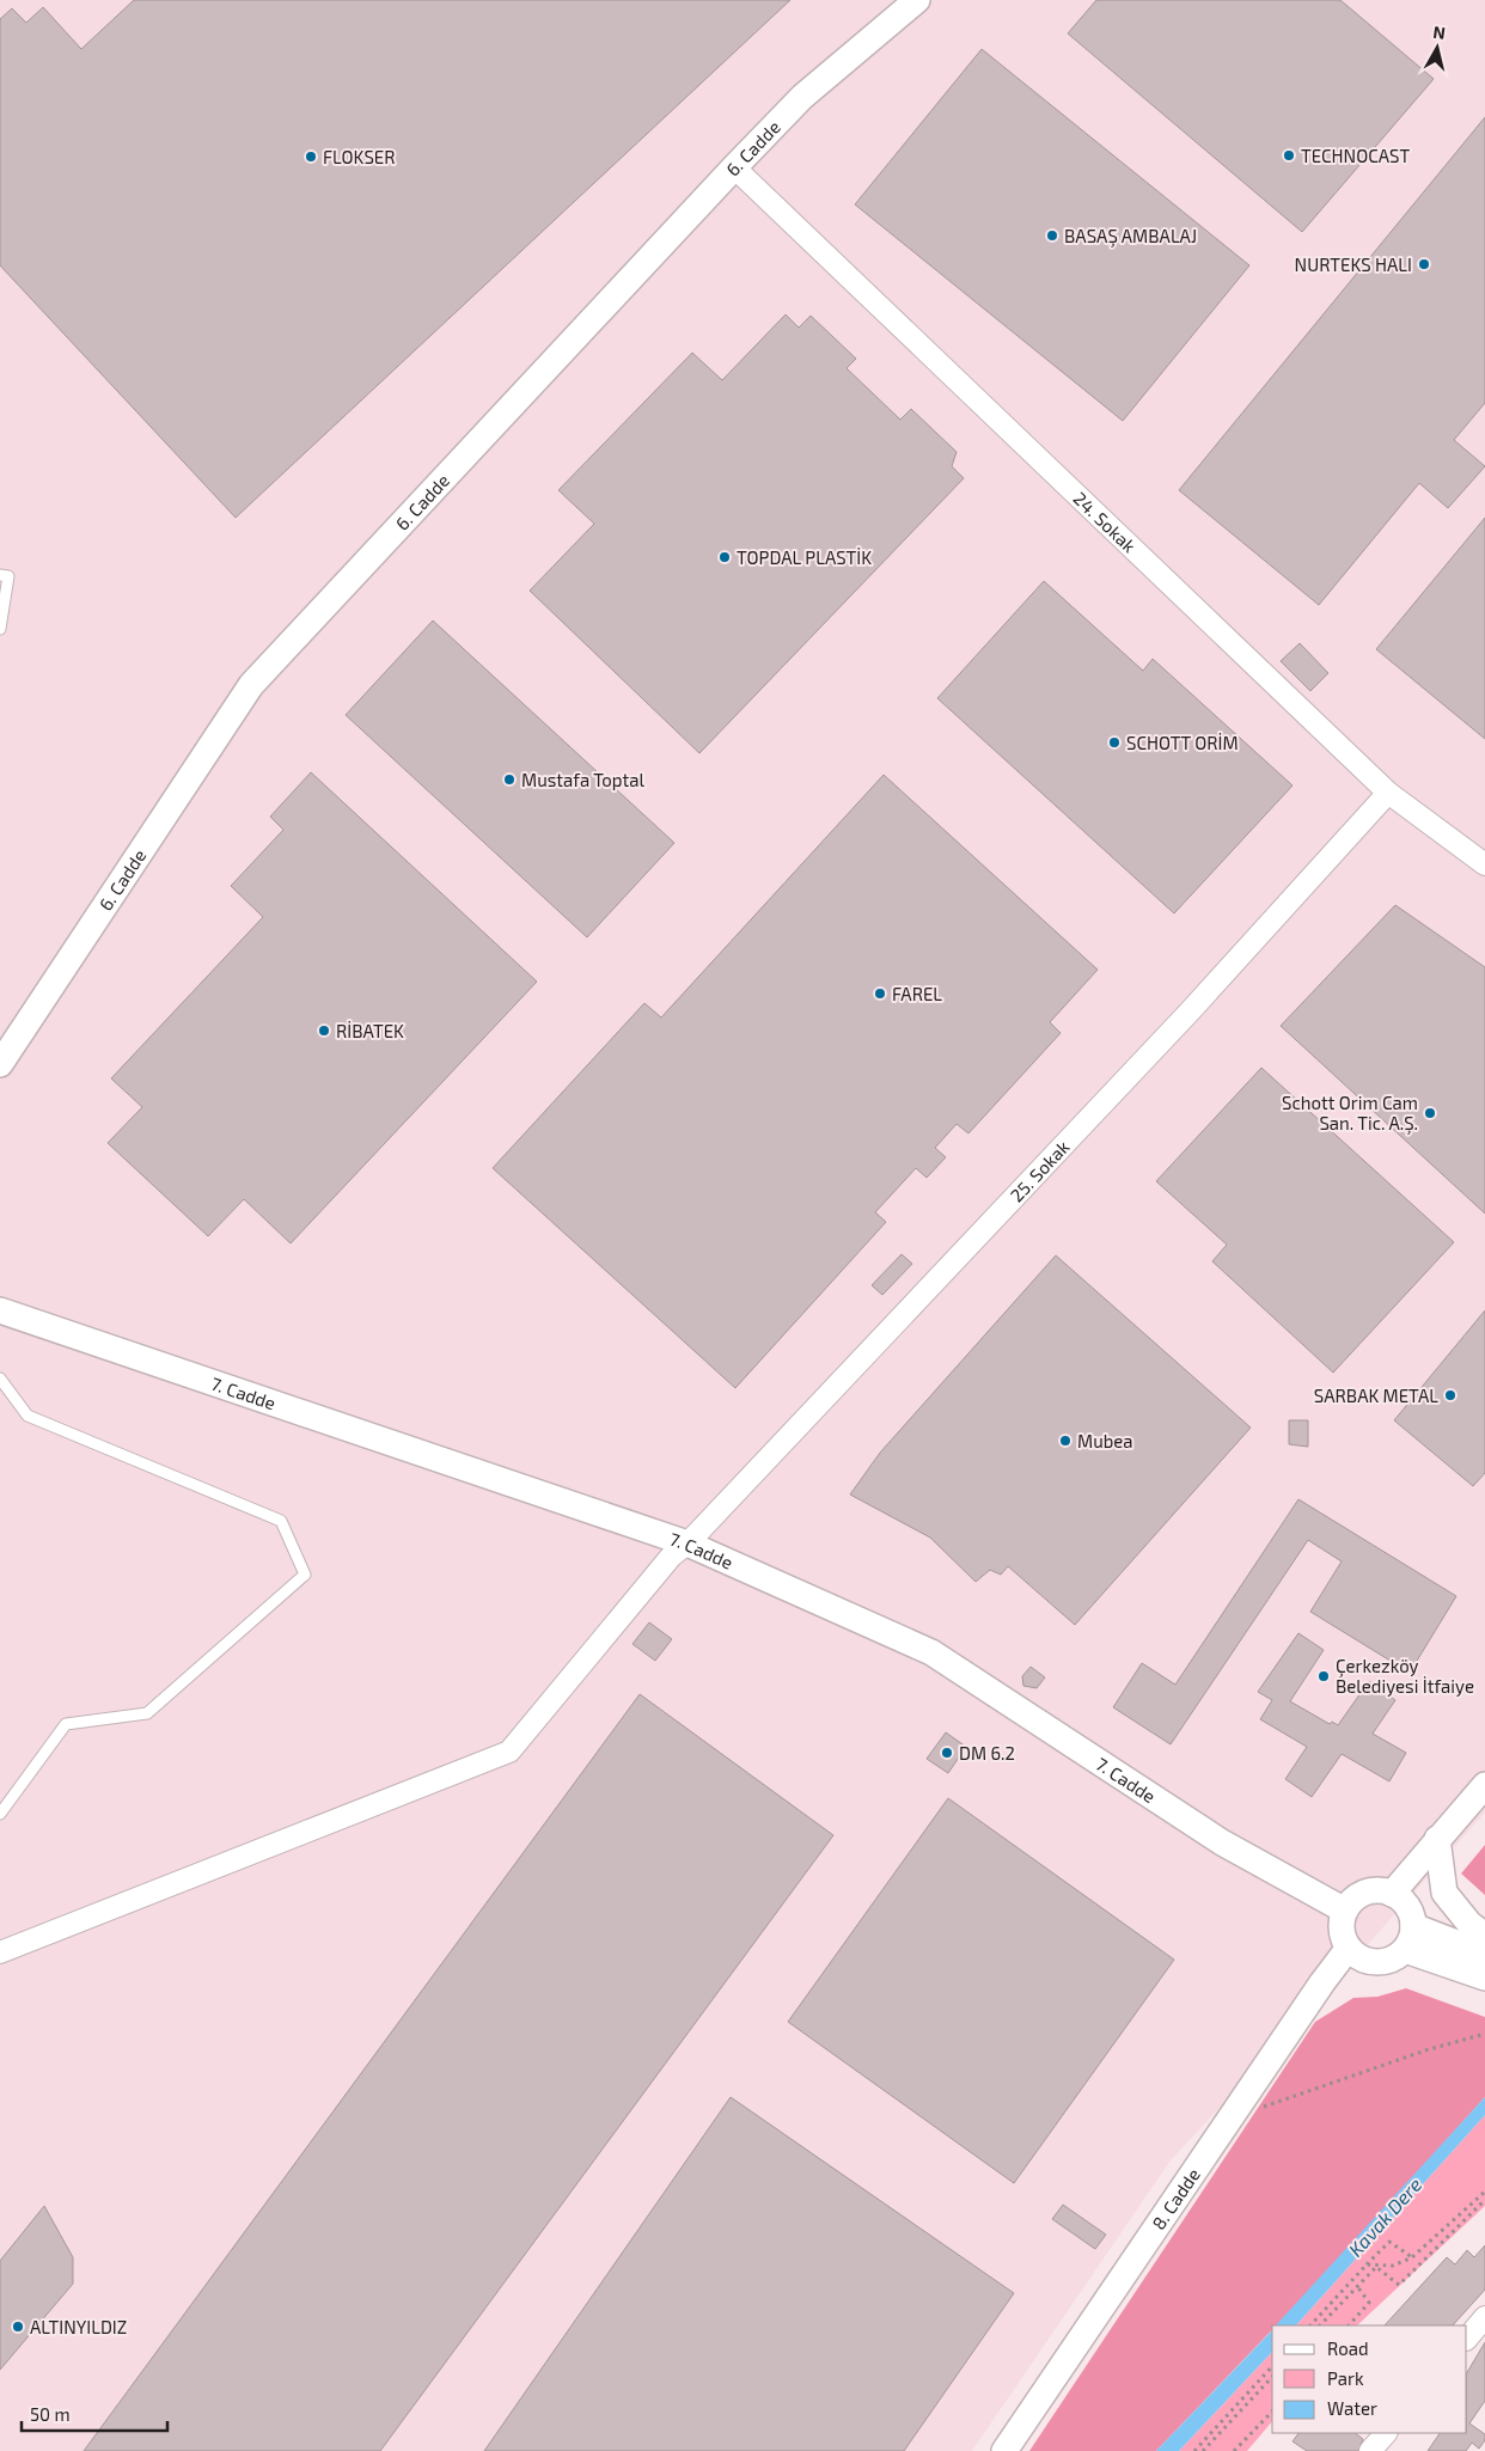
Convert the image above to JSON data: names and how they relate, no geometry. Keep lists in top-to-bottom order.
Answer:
{
  "streets": {
    "street": [
      "6. Cadde",
      "24. Sokak",
      "25. Sokak",
      "7. Cadde",
      "8. Cadde"
    ]
  },
  "crossings": [
    ["6. Cadde", "24. Sokak"],
    ["24. Sokak", "25. Sokak"],
    ["25. Sokak", "7. Cadde"],
    ["7. Cadde", "8. Cadde"]
  ],
  "water": ["Kavak Dere"],
  "places": [
    "TECHNOCAST",
    "FLOKSER",
    "BASAŞ AMBALAJ",
    "NURTEKS HALI",
    "TOPDAL PLASTİK",
    "SCHOTT ORİM",
    "Mustafa Toptal",
    "FAREL",
    "RİBATEK",
    "Schott Orim Cam San. Tic. A.Ş.",
    "SARBAK METAL",
    "Mubea",
    "Çerkezköy Belediyesi İtfaiye",
    "DM 6.2",
    "ALTINYILDIZ"
  ],
  "legend": ["Road", "Park", "Water"],
  "scale_bar": "50 m",
  "north": "top"
}
